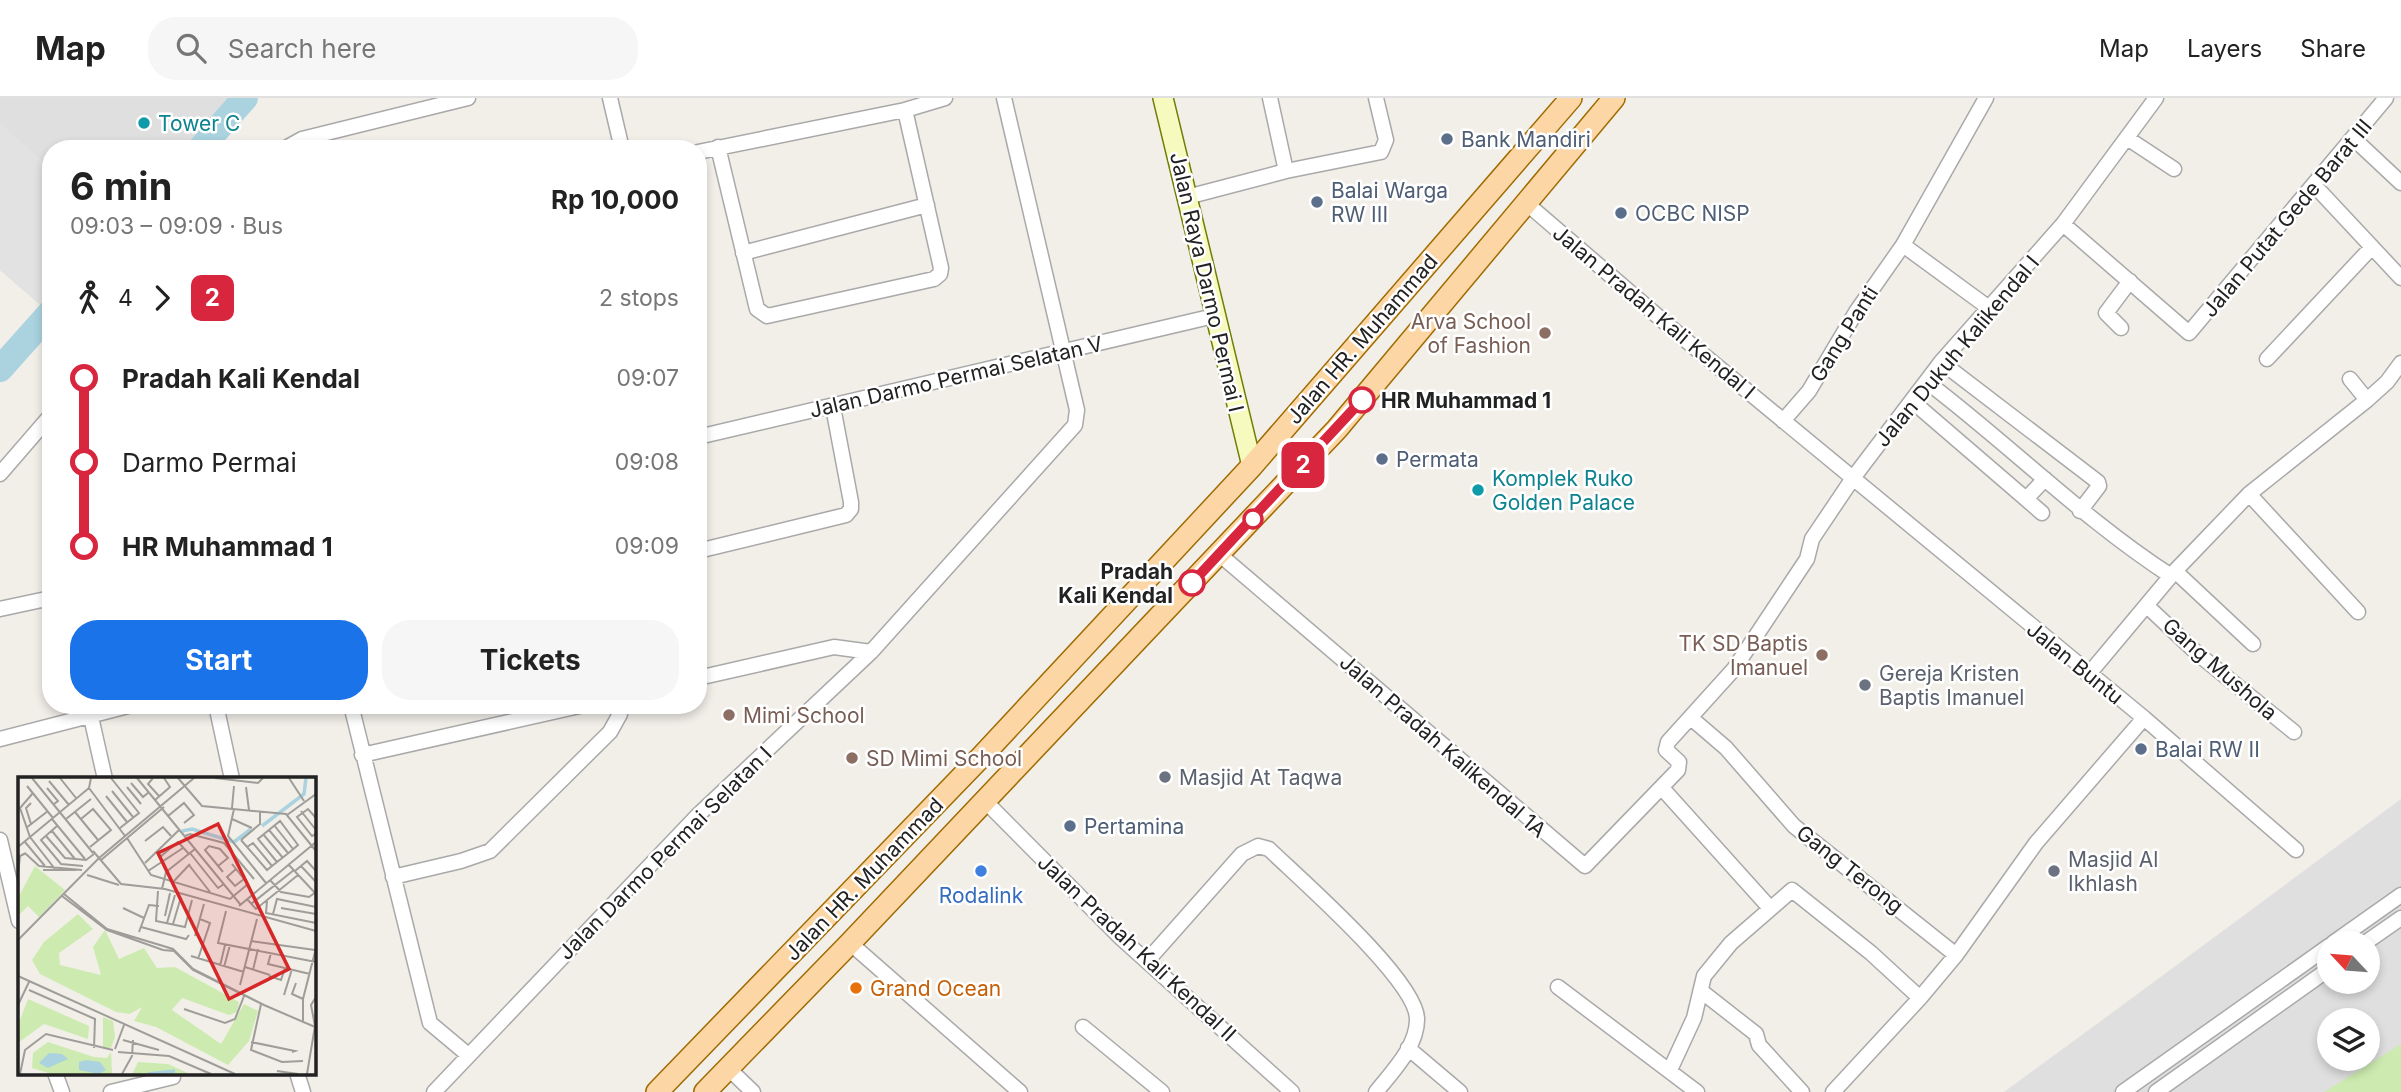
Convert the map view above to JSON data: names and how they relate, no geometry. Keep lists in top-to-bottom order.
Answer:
{
  "streets": {
    "main road": ["Jalan HR. Muhammad"],
    "street": [
      "Jalan Putat Gede Barat III",
      "Jalan Raya Darmo Permai I",
      "Jalan Pradah Kali Kendal I",
      "Gang Panti",
      "Jalan Dukuh Kalikendal I",
      "Jalan Darmo Permai Selatan V",
      "Jalan Buntu",
      "Gang Mushola",
      "Jalan Pradah Kalikendal 1A",
      "Jalan Darmo Permai Selatan I",
      "Gang Terong",
      "Jalan Pradah Kali Kendal II"
    ]
  },
  "crossings": [
    ["Jalan Raya Darmo Permai I", "Jalan HR. Muhammad"],
    ["Jalan Raya Darmo Permai I", "Jalan Darmo Permai Selatan V"],
    ["Jalan Pradah Kali Kendal I", "Gang Panti"],
    ["Jalan Pradah Kali Kendal I", "Jalan HR. Muhammad"],
    ["Jalan Pradah Kali Kendal I", "Jalan Dukuh Kalikendal I"],
    ["Jalan Pradah Kali Kendal I", "Jalan Buntu"],
    ["Jalan HR. Muhammad", "Jalan Pradah Kalikendal 1A"],
    ["Jalan HR. Muhammad", "Jalan Pradah Kali Kendal II"],
    ["Jalan Dukuh Kalikendal I", "Jalan Buntu"],
    ["Jalan Dukuh Kalikendal I", "Jalan Pradah Kalikendal 1A"],
    ["Jalan Dukuh Kalikendal I", "Gang Terong"],
    ["Jalan Darmo Permai Selatan V", "Jalan Darmo Permai Selatan I"]
  ],
  "places": [
    "Tower C",
    "Bank Mandiri",
    "Balai Warga RW III",
    "OCBC NISP",
    "Arva School of Fashion",
    "HR Muhammad 1",
    "Permata",
    "Komplek Ruko Golden Palace",
    "Pradah Kali Kendal",
    "TK SD Baptis Imanuel",
    "Gereja Kristen Baptis Imanuel",
    "Mimi School",
    "Balai RW II",
    "SD Mimi School",
    "Masjid At Taqwa",
    "Pertamina",
    "Rodalink",
    "Masjid Al Ikhlash",
    "Grand Ocean"
  ],
  "lines": ["bus line 2"],
  "north": "top left",
  "page": {
    "header": "Map",
    "search": "Search here",
    "nav": ["Map", "Layers", "Share"],
    "on_map": "2",
    "heading": ["6 min", "09:03 – 09:09 · Bus", "Rp 10,000"],
    "legs": ["4", "2", "2 stops"],
    "list": [
      {
        "name": "Pradah Kali Kendal",
        "value": "09:07"
      },
      {
        "name": "Darmo Permai",
        "value": "09:08"
      },
      {
        "name": "HR Muhammad 1",
        "value": "09:09"
      }
    ],
    "buttons": ["Start", "Tickets"]
  }
}
